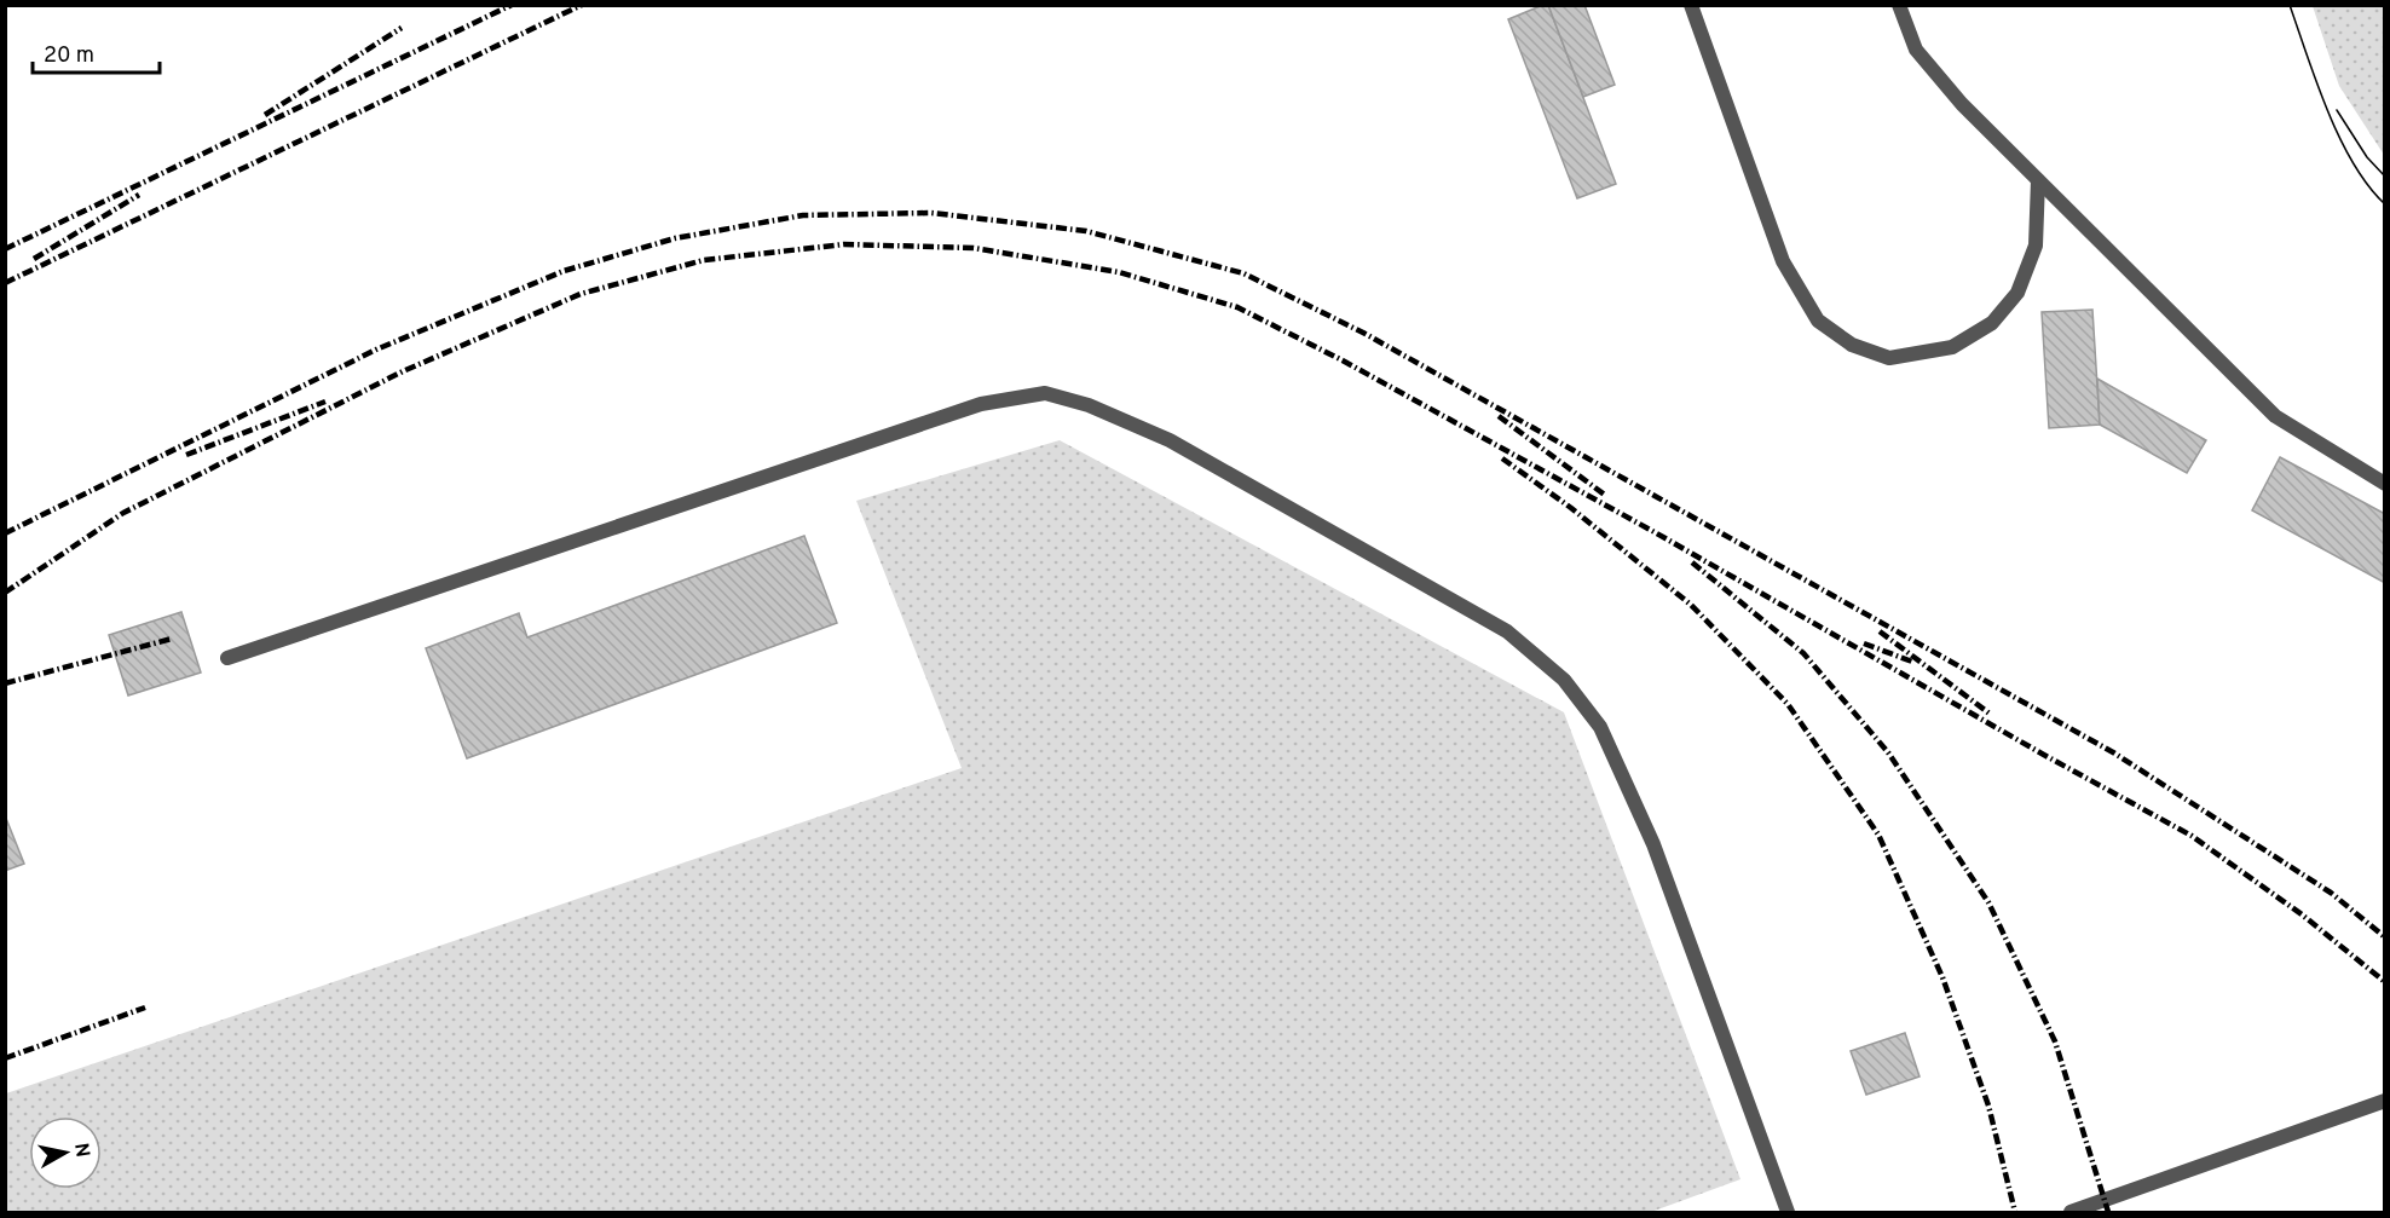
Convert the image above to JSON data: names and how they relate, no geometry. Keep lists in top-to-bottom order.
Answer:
{
  "scale_bar": "20 m",
  "north": "right"
}
